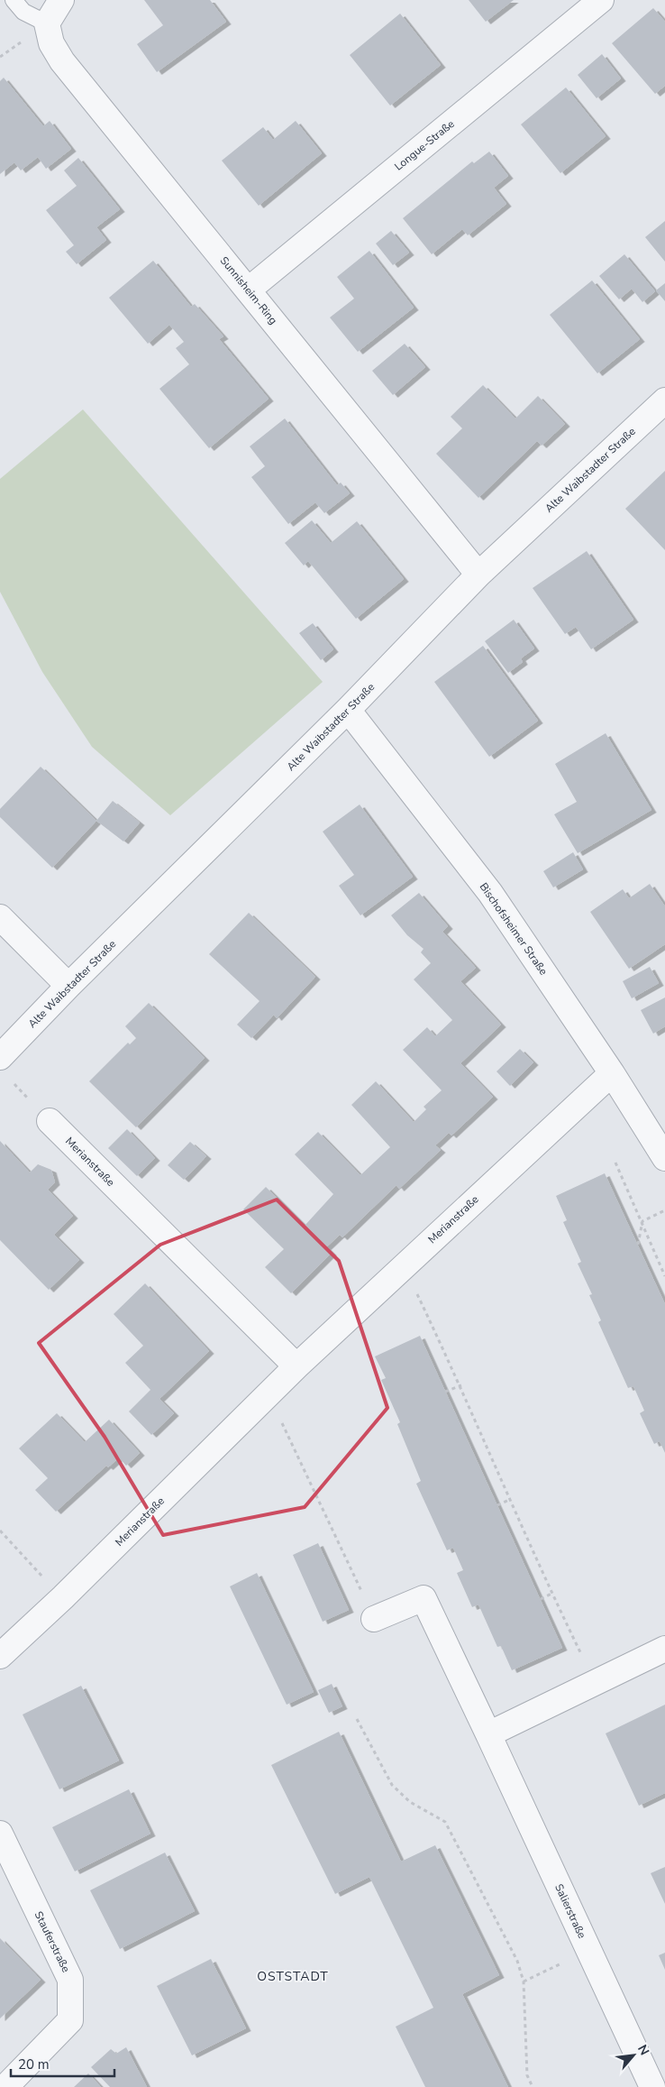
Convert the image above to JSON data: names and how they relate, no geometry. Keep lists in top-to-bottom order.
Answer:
{
  "streets": {
    "street": [
      "Longue-Straße",
      "Sunnisheim-Ring",
      "Alte Waibstadter Straße",
      "Bischofsheimer Straße",
      "Merianstraße",
      "Salierstraße",
      "Stauferstraße"
    ]
  },
  "crossings": [
    ["Longue-Straße", "Sunnisheim-Ring"],
    ["Sunnisheim-Ring", "Alte Waibstadter Straße"],
    ["Alte Waibstadter Straße", "Bischofsheimer Straße"],
    ["Bischofsheimer Straße", "Merianstraße"]
  ],
  "districts": ["OSTSTADT"],
  "scale_bar": "20 m",
  "north": "top right"
}
